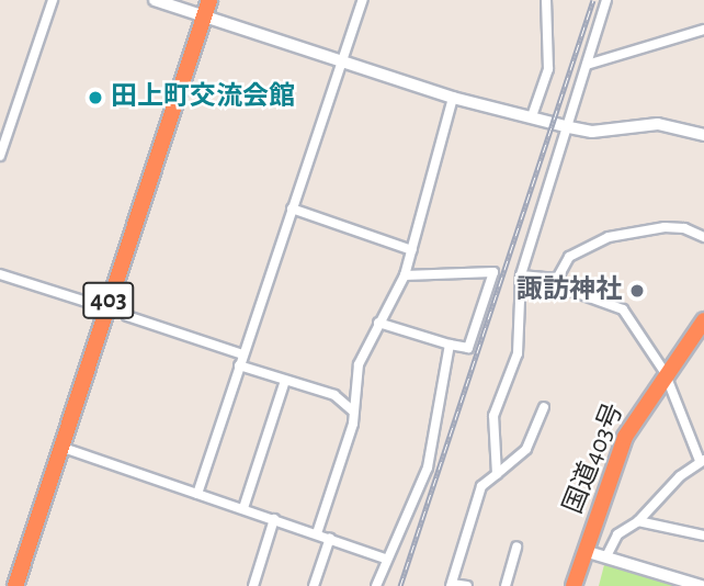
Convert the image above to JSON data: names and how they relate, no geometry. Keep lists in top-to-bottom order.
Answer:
{
  "streets": {
    "highway": ["403", "国道403号"]
  },
  "places": ["田上町交流会館", "諏訪神社"]
}
